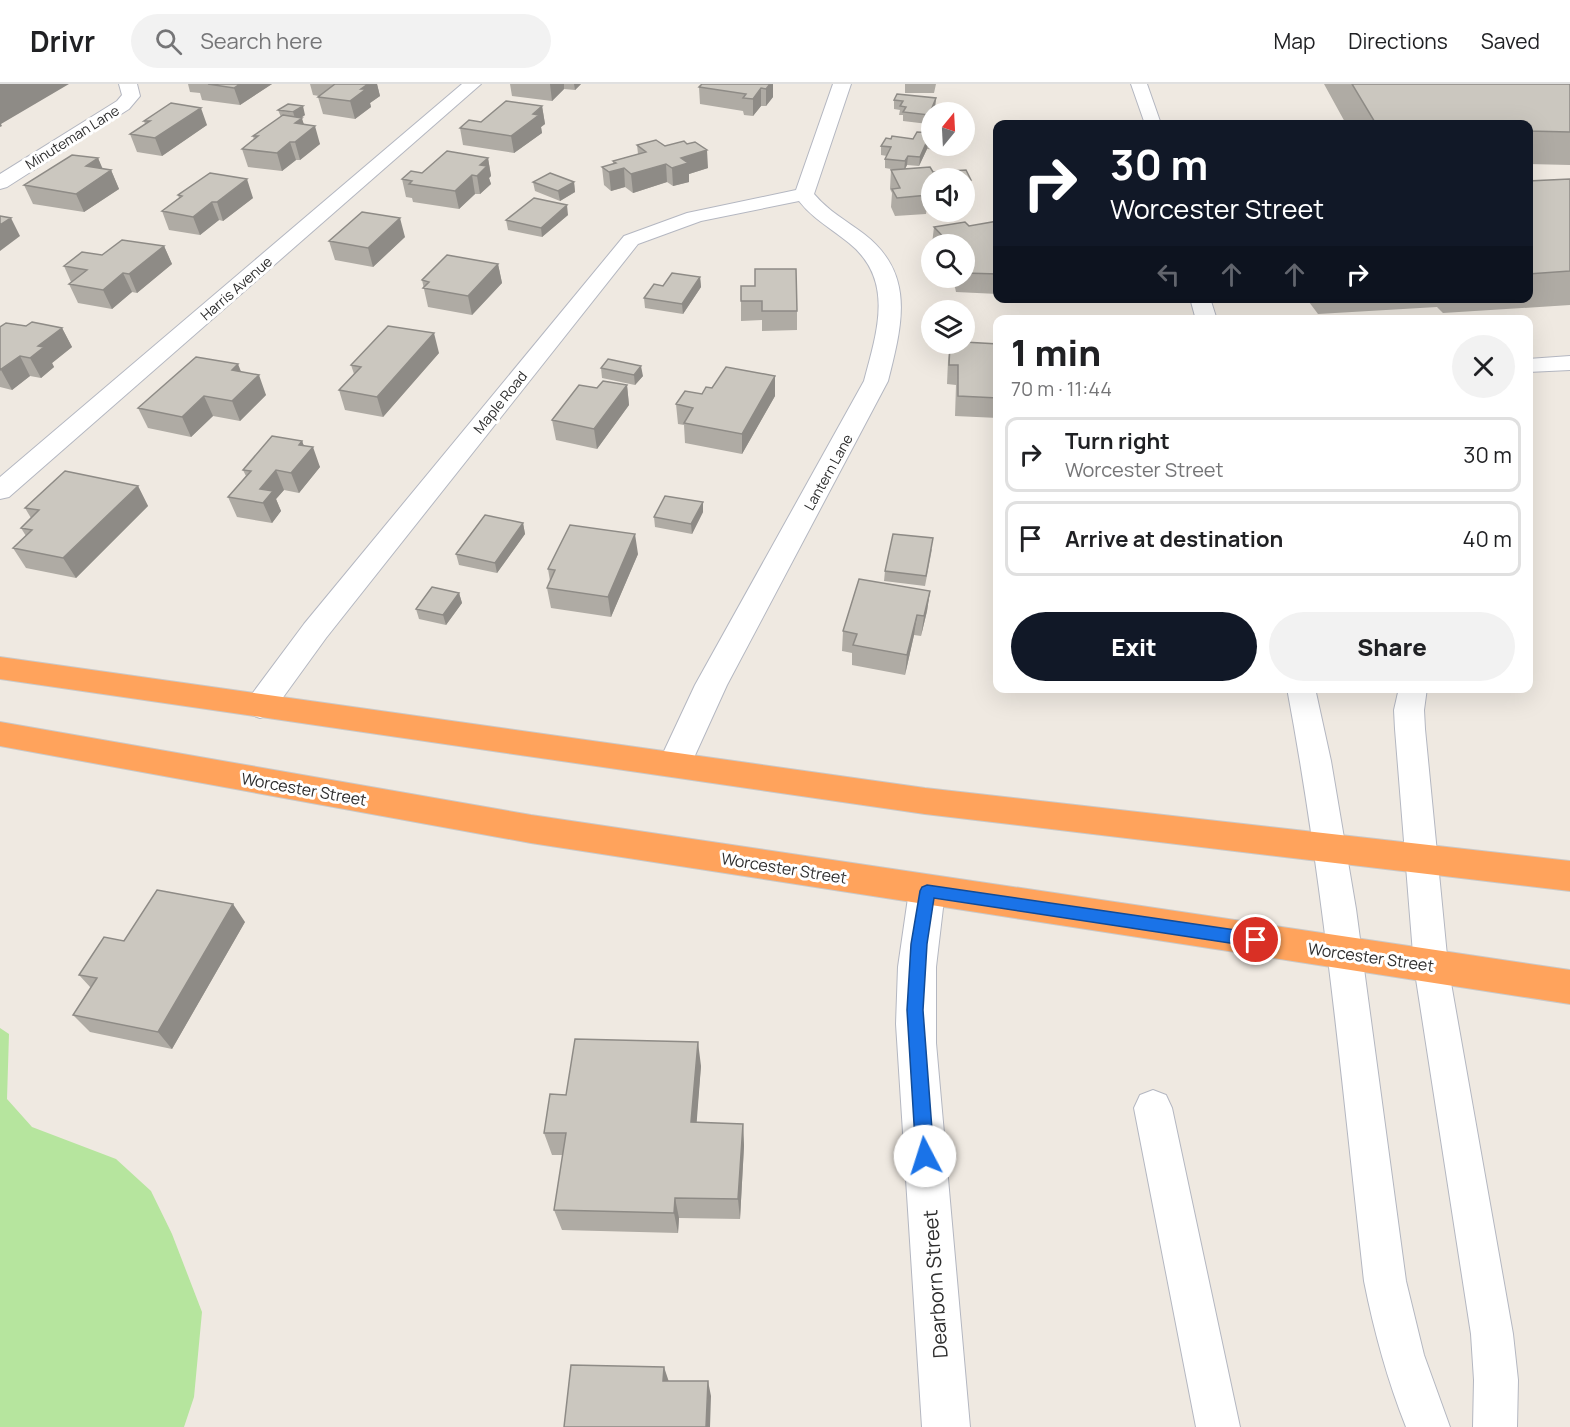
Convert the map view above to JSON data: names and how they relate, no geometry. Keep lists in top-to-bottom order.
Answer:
{
  "streets": {
    "highway": ["Worcester Street"],
    "street": [
      "Minuteman Lane",
      "Harris Avenue",
      "Maple Road",
      "Lantern Lane",
      "Dearborn Street"
    ]
  },
  "crossings": [
    ["Maple Road", "Lantern Lane"],
    ["Worcester Street", "Dearborn Street"]
  ],
  "north": "top",
  "page": {
    "header": "Drivr",
    "search": "Search here",
    "nav": ["Map", "Directions", "Saved"],
    "turn": ["30 m", "Worcester Street"],
    "heading": ["1 min", "70 m · 11:44"],
    "list": [
      {
        "name": "Turn right",
        "note": "Worcester Street",
        "value": "30 m"
      },
      {
        "name": "Arrive at destination",
        "value": "40 m"
      }
    ],
    "buttons": ["Exit", "Share"]
  }
}
